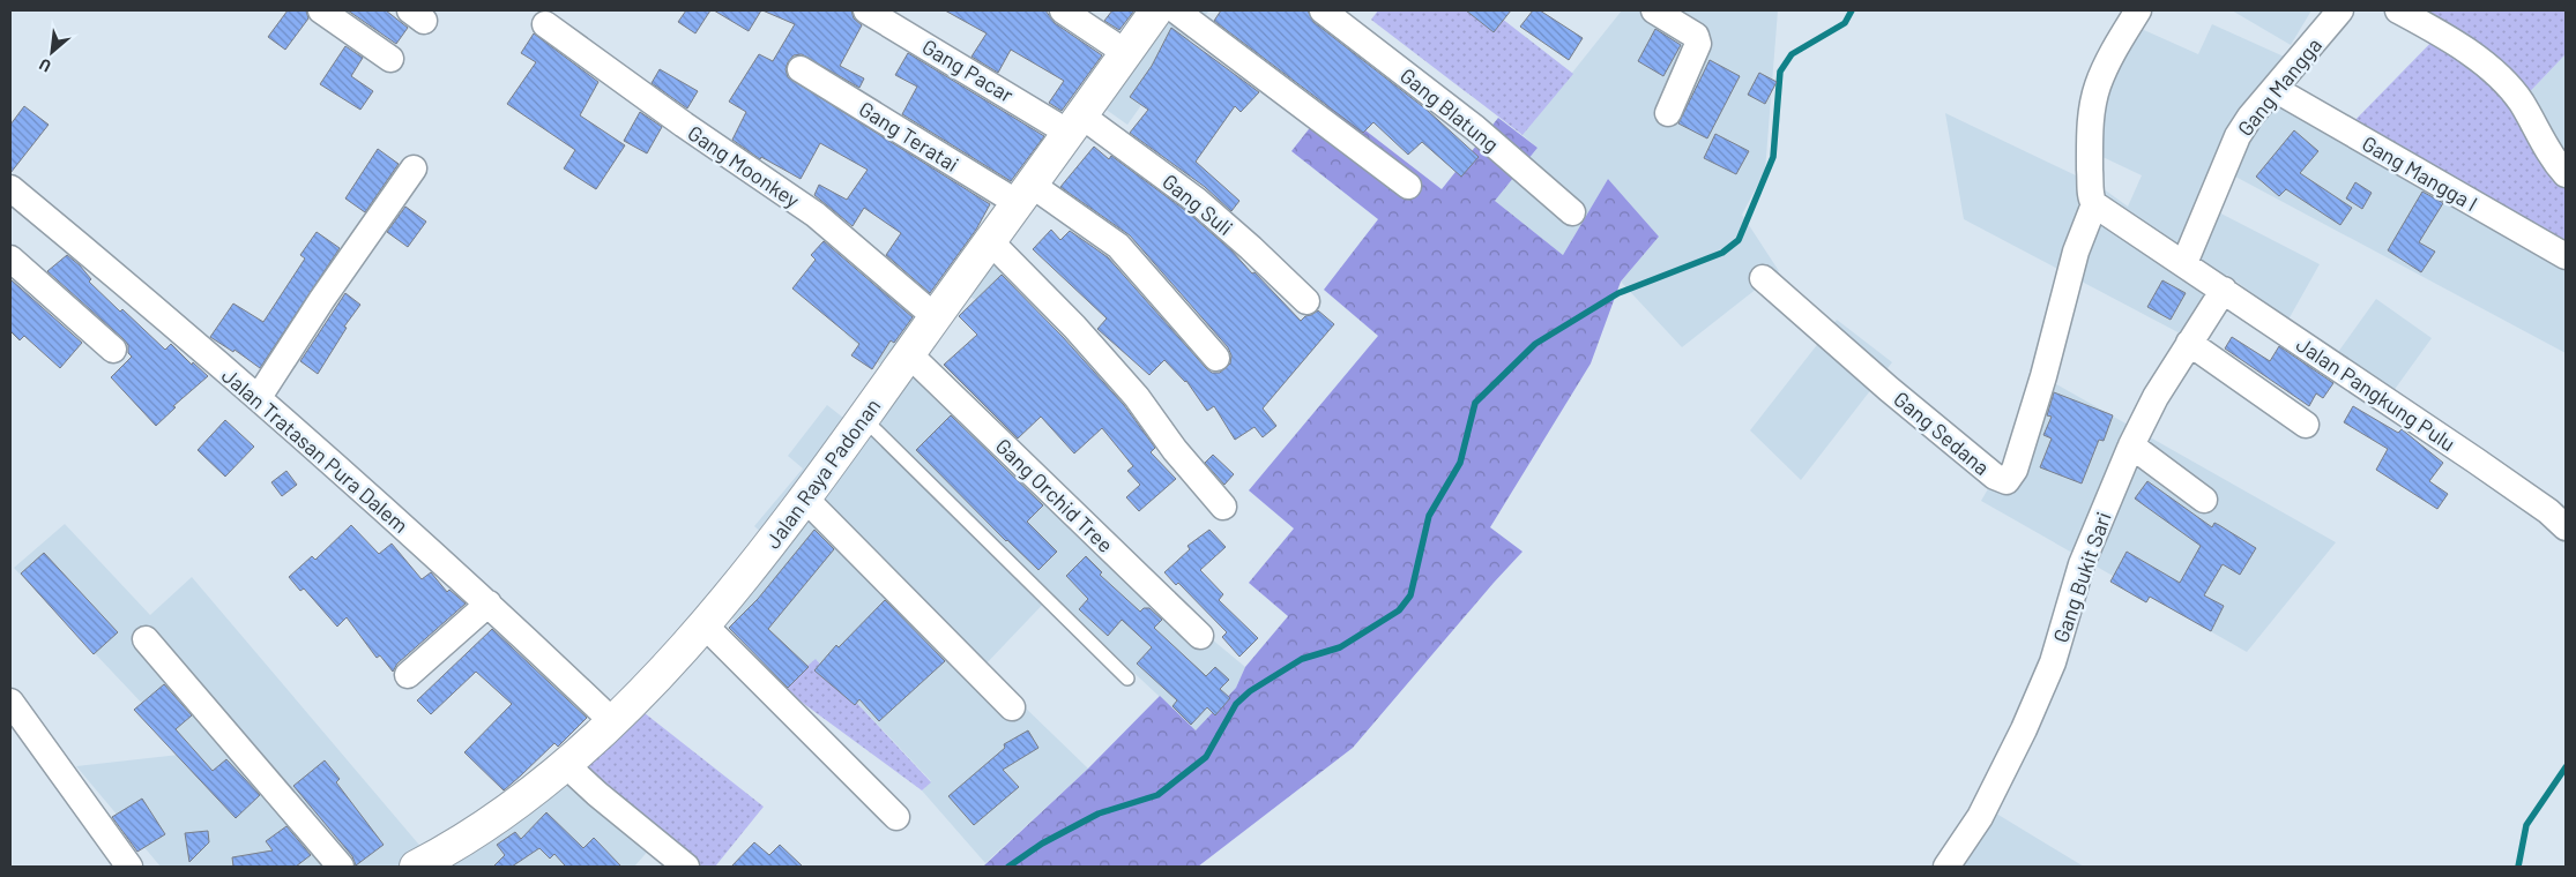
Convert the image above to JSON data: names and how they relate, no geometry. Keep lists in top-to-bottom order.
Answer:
{
  "streets": {
    "main road": ["Jalan Raya Padonan"],
    "street": [
      "Gang Pacar",
      "Gang Mangga",
      "Gang Blatung",
      "Gang Teratai",
      "Gang Moonkey",
      "Gang Mangga I",
      "Gang Suli",
      "Jalan Pangkung Pulu",
      "Gang Sedana",
      "Jalan Tratasan Pura Dalem",
      "Gang Orchid Tree",
      "Gang Bukit Sari"
    ]
  },
  "crossings": [
    ["Gang Pacar", "Gang Suli"],
    ["Gang Pacar", "Jalan Raya Padonan"],
    ["Gang Mangga", "Gang Mangga I"],
    ["Gang Mangga", "Jalan Pangkung Pulu"],
    ["Gang Teratai", "Jalan Raya Padonan"],
    ["Gang Moonkey", "Jalan Raya Padonan"],
    ["Gang Suli", "Jalan Raya Padonan"],
    ["Jalan Pangkung Pulu", "Gang Sedana"],
    ["Jalan Pangkung Pulu", "Gang Bukit Sari"],
    ["Jalan Tratasan Pura Dalem", "Jalan Raya Padonan"],
    ["Jalan Raya Padonan", "Gang Orchid Tree"]
  ],
  "north": "bottom left"
}
